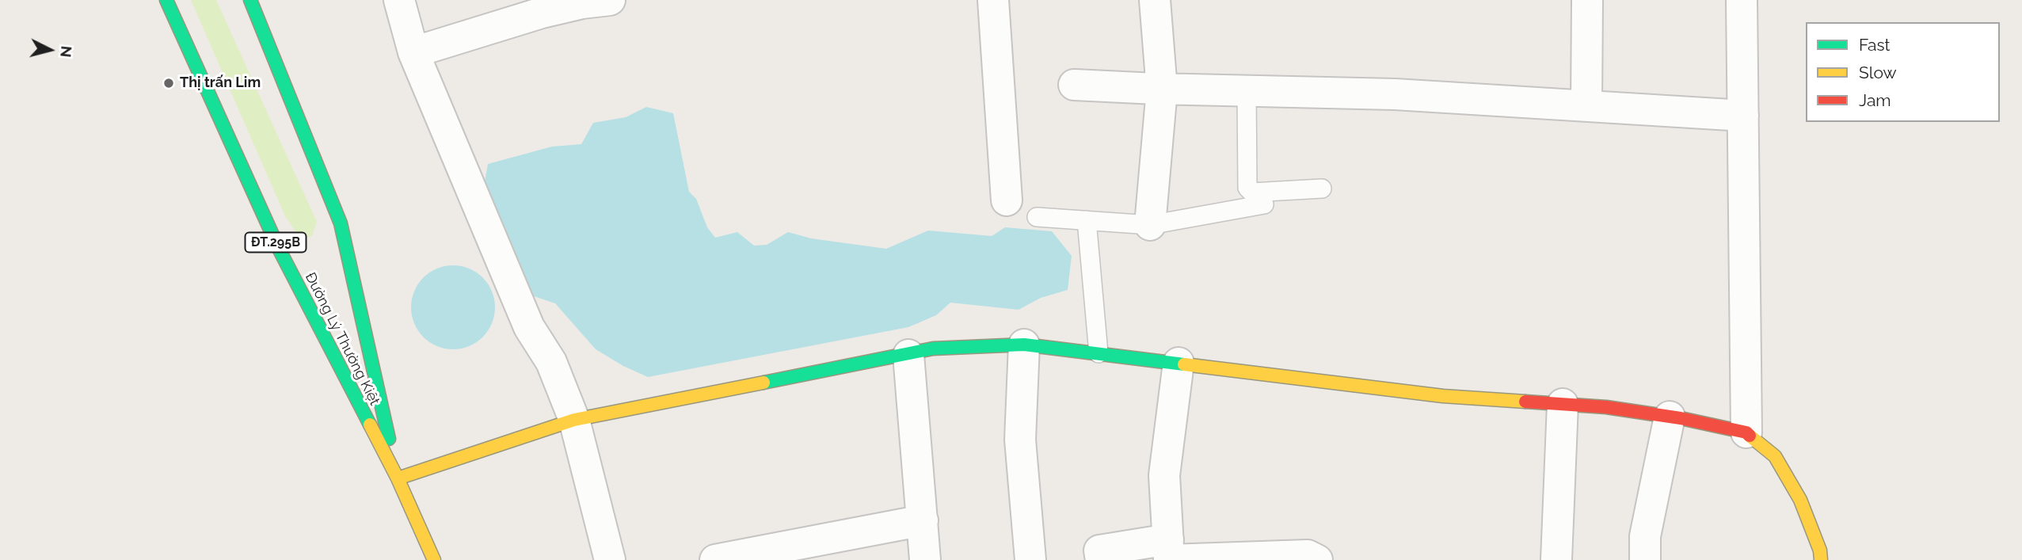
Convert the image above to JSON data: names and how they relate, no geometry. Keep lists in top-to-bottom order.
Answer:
{
  "streets": {
    "street": ["ĐT.295B", "Đường Lý Thường Kiệt"]
  },
  "places": ["Thị trấn Lim"],
  "legend": ["Fast", "Slow", "Jam"],
  "north": "right"
}
